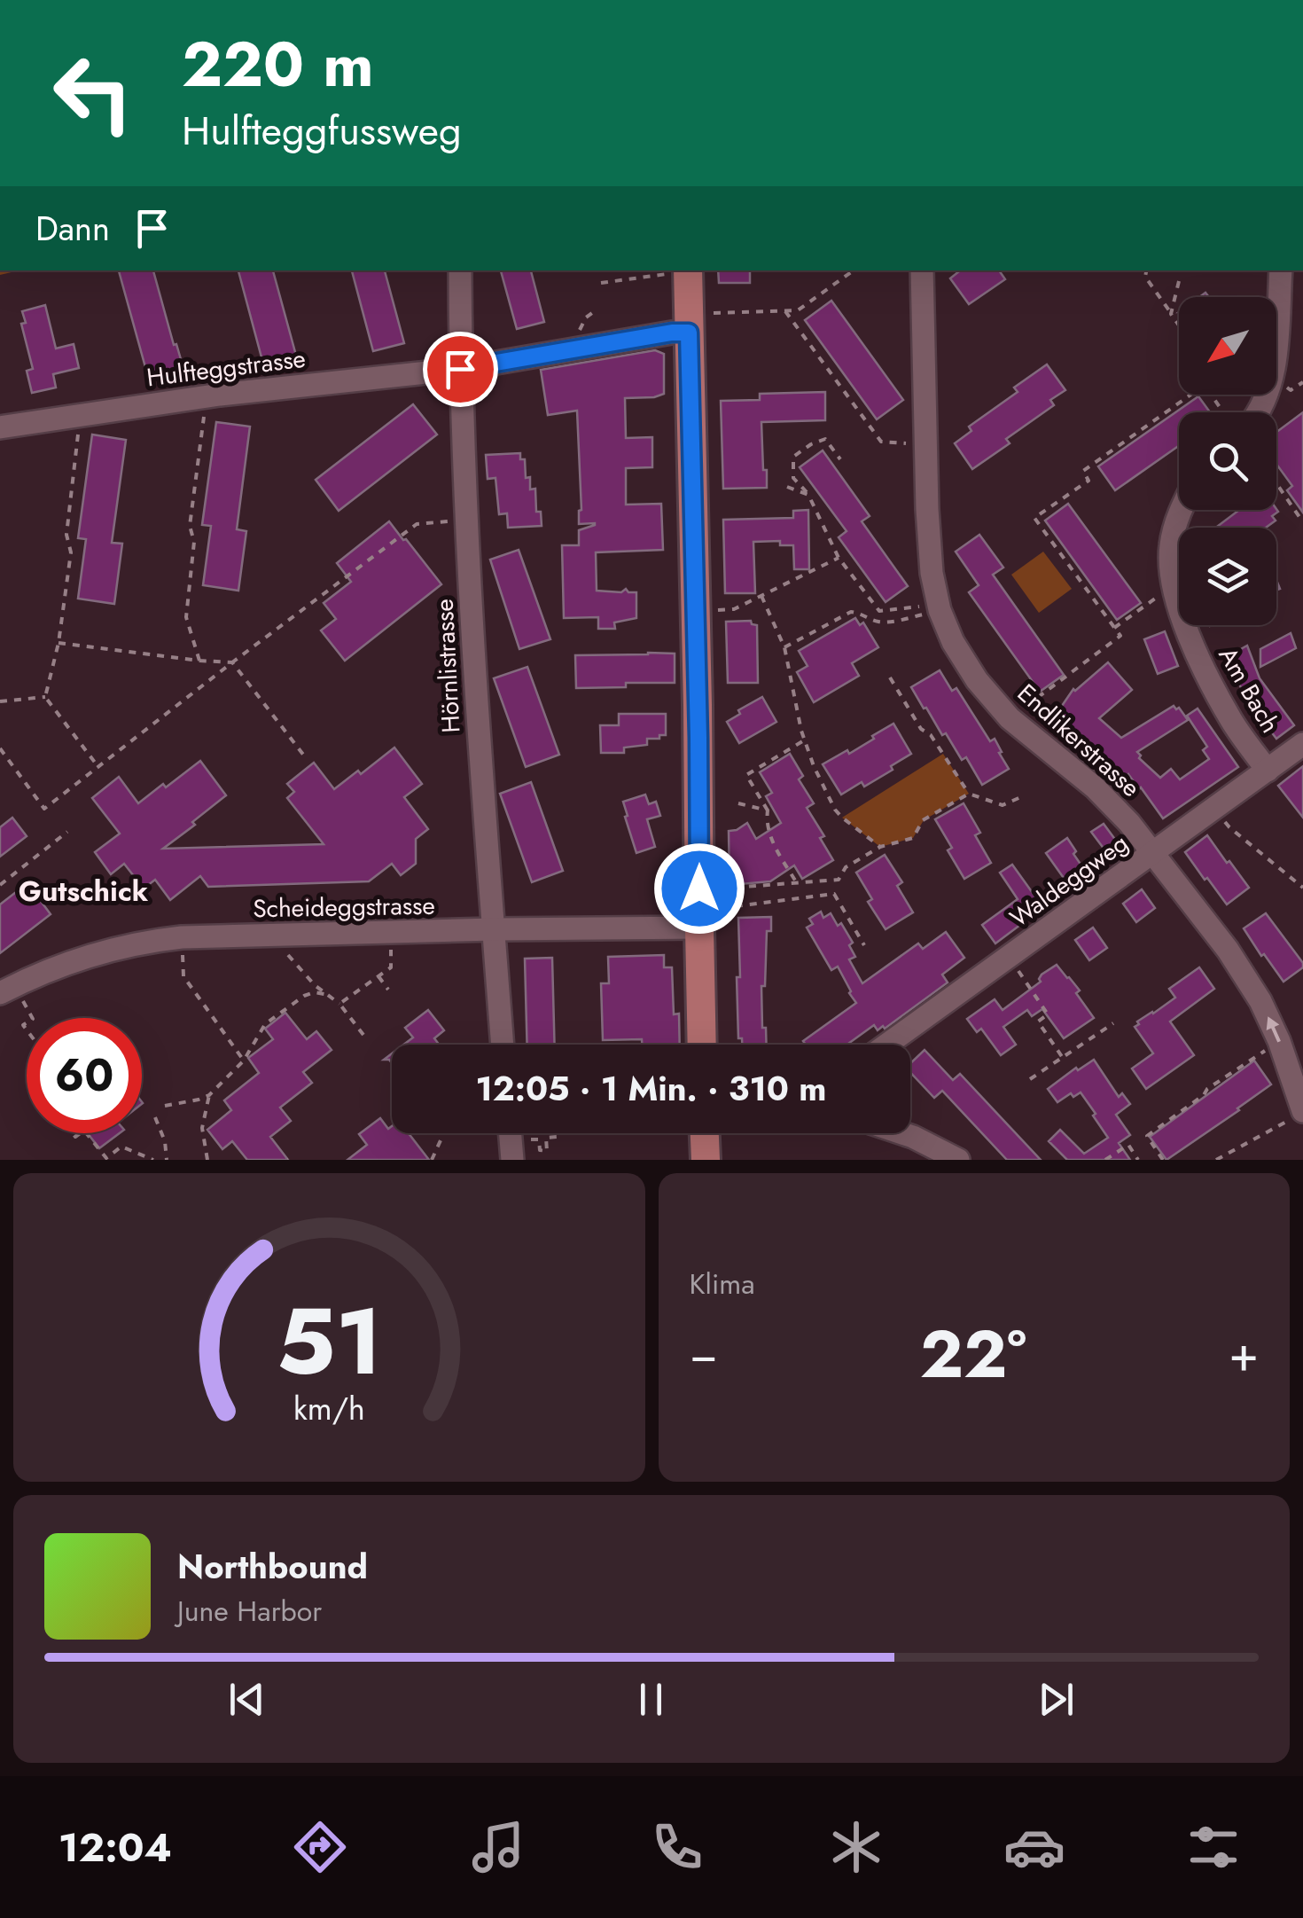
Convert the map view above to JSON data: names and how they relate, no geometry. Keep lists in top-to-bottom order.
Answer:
{
  "streets": {
    "street": [
      "Hulfteggstrasse",
      "Hörnlistrasse",
      "Am Bach",
      "Endlikerstrasse",
      "Waldeggweg",
      "Scheideggstrasse"
    ]
  },
  "crossings": [
    ["Hulfteggstrasse", "Hörnlistrasse"],
    ["Hörnlistrasse", "Scheideggstrasse"],
    ["Am Bach", "Waldeggweg"],
    ["Endlikerstrasse", "Waldeggweg"]
  ],
  "districts": ["Gutschick"],
  "north": "bottom left",
  "page": {
    "turn": ["220 m", "Hulfteggfussweg"],
    "then": "Dann",
    "limit": "60",
    "trip": "12:05 · 1 Min. · 310 m",
    "tile": "Klima",
    "heat": ["−", "22°", "+"],
    "song": ["Northbound", "June Harbor"],
    "tabs": "12:04",
    "gauge": ["51", "km/h"]
  }
}
